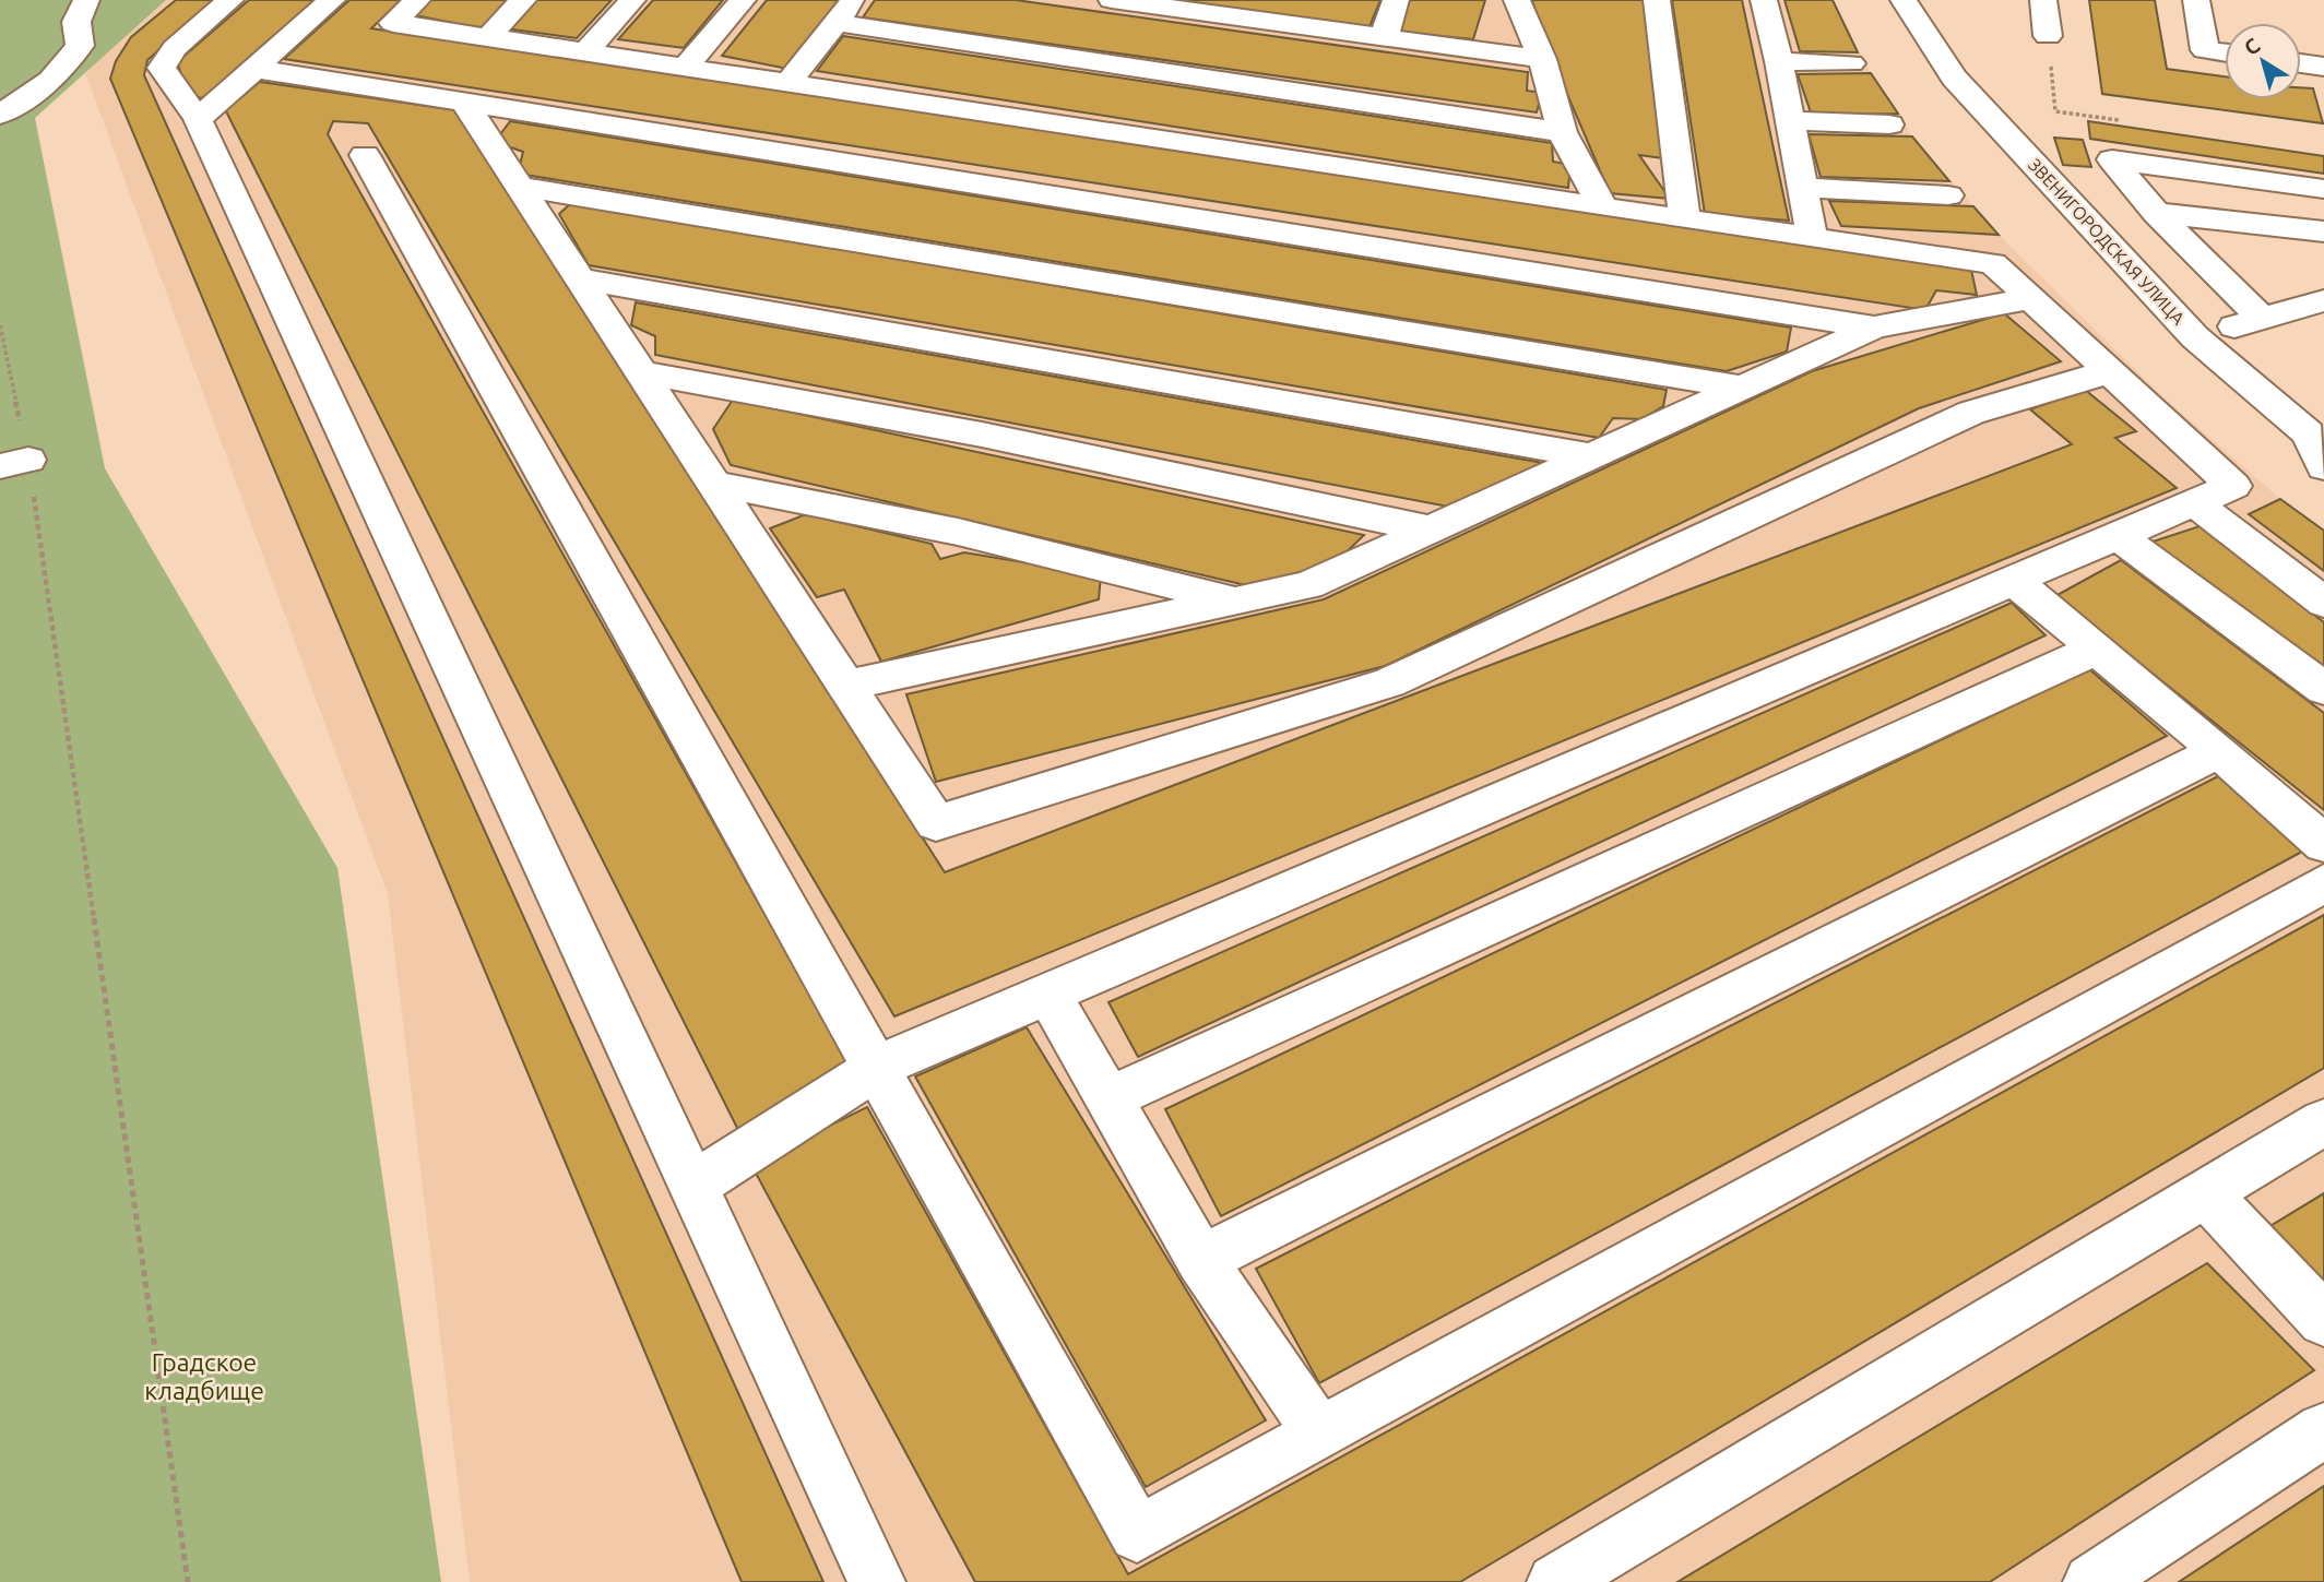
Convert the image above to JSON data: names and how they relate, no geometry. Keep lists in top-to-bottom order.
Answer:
{
  "streets": {
    "street": ["ЗВЕНИГОРОДСКАЯ УЛИЦА"]
  },
  "parks": ["Градское кладбище"],
  "north": "top left"
}
